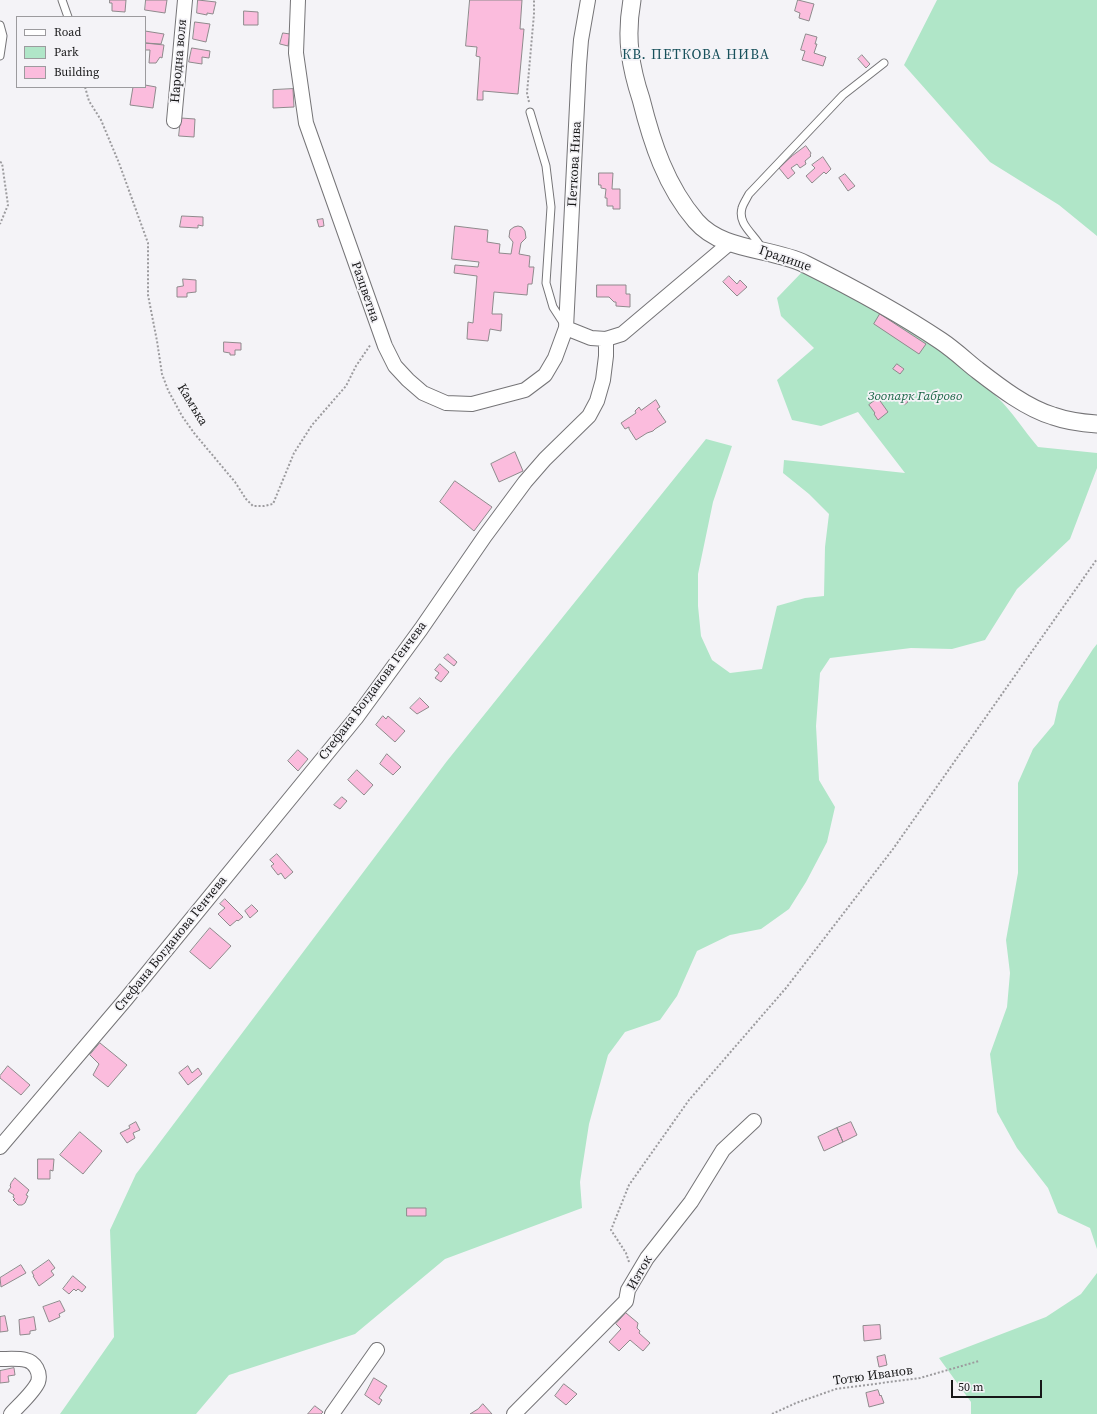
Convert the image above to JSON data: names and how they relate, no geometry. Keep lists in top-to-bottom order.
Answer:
{
  "streets": {
    "street": [
      "Народна воля",
      "Петкова Нива",
      "Градище",
      "Разцветна",
      "Стефана Богданова Генчева",
      "Изток"
    ],
    "path": ["Камъка", "Тотю Иванов"]
  },
  "crossings": [
    ["Петкова Нива", "Разцветна"],
    ["Разцветна", "Камъка"]
  ],
  "districts": ["КВ. ПЕТКОВА НИВА"],
  "parks": ["Зоопарк Габрово"],
  "legend": ["Road", "Park", "Building"],
  "scale_bar": "50 m"
}
